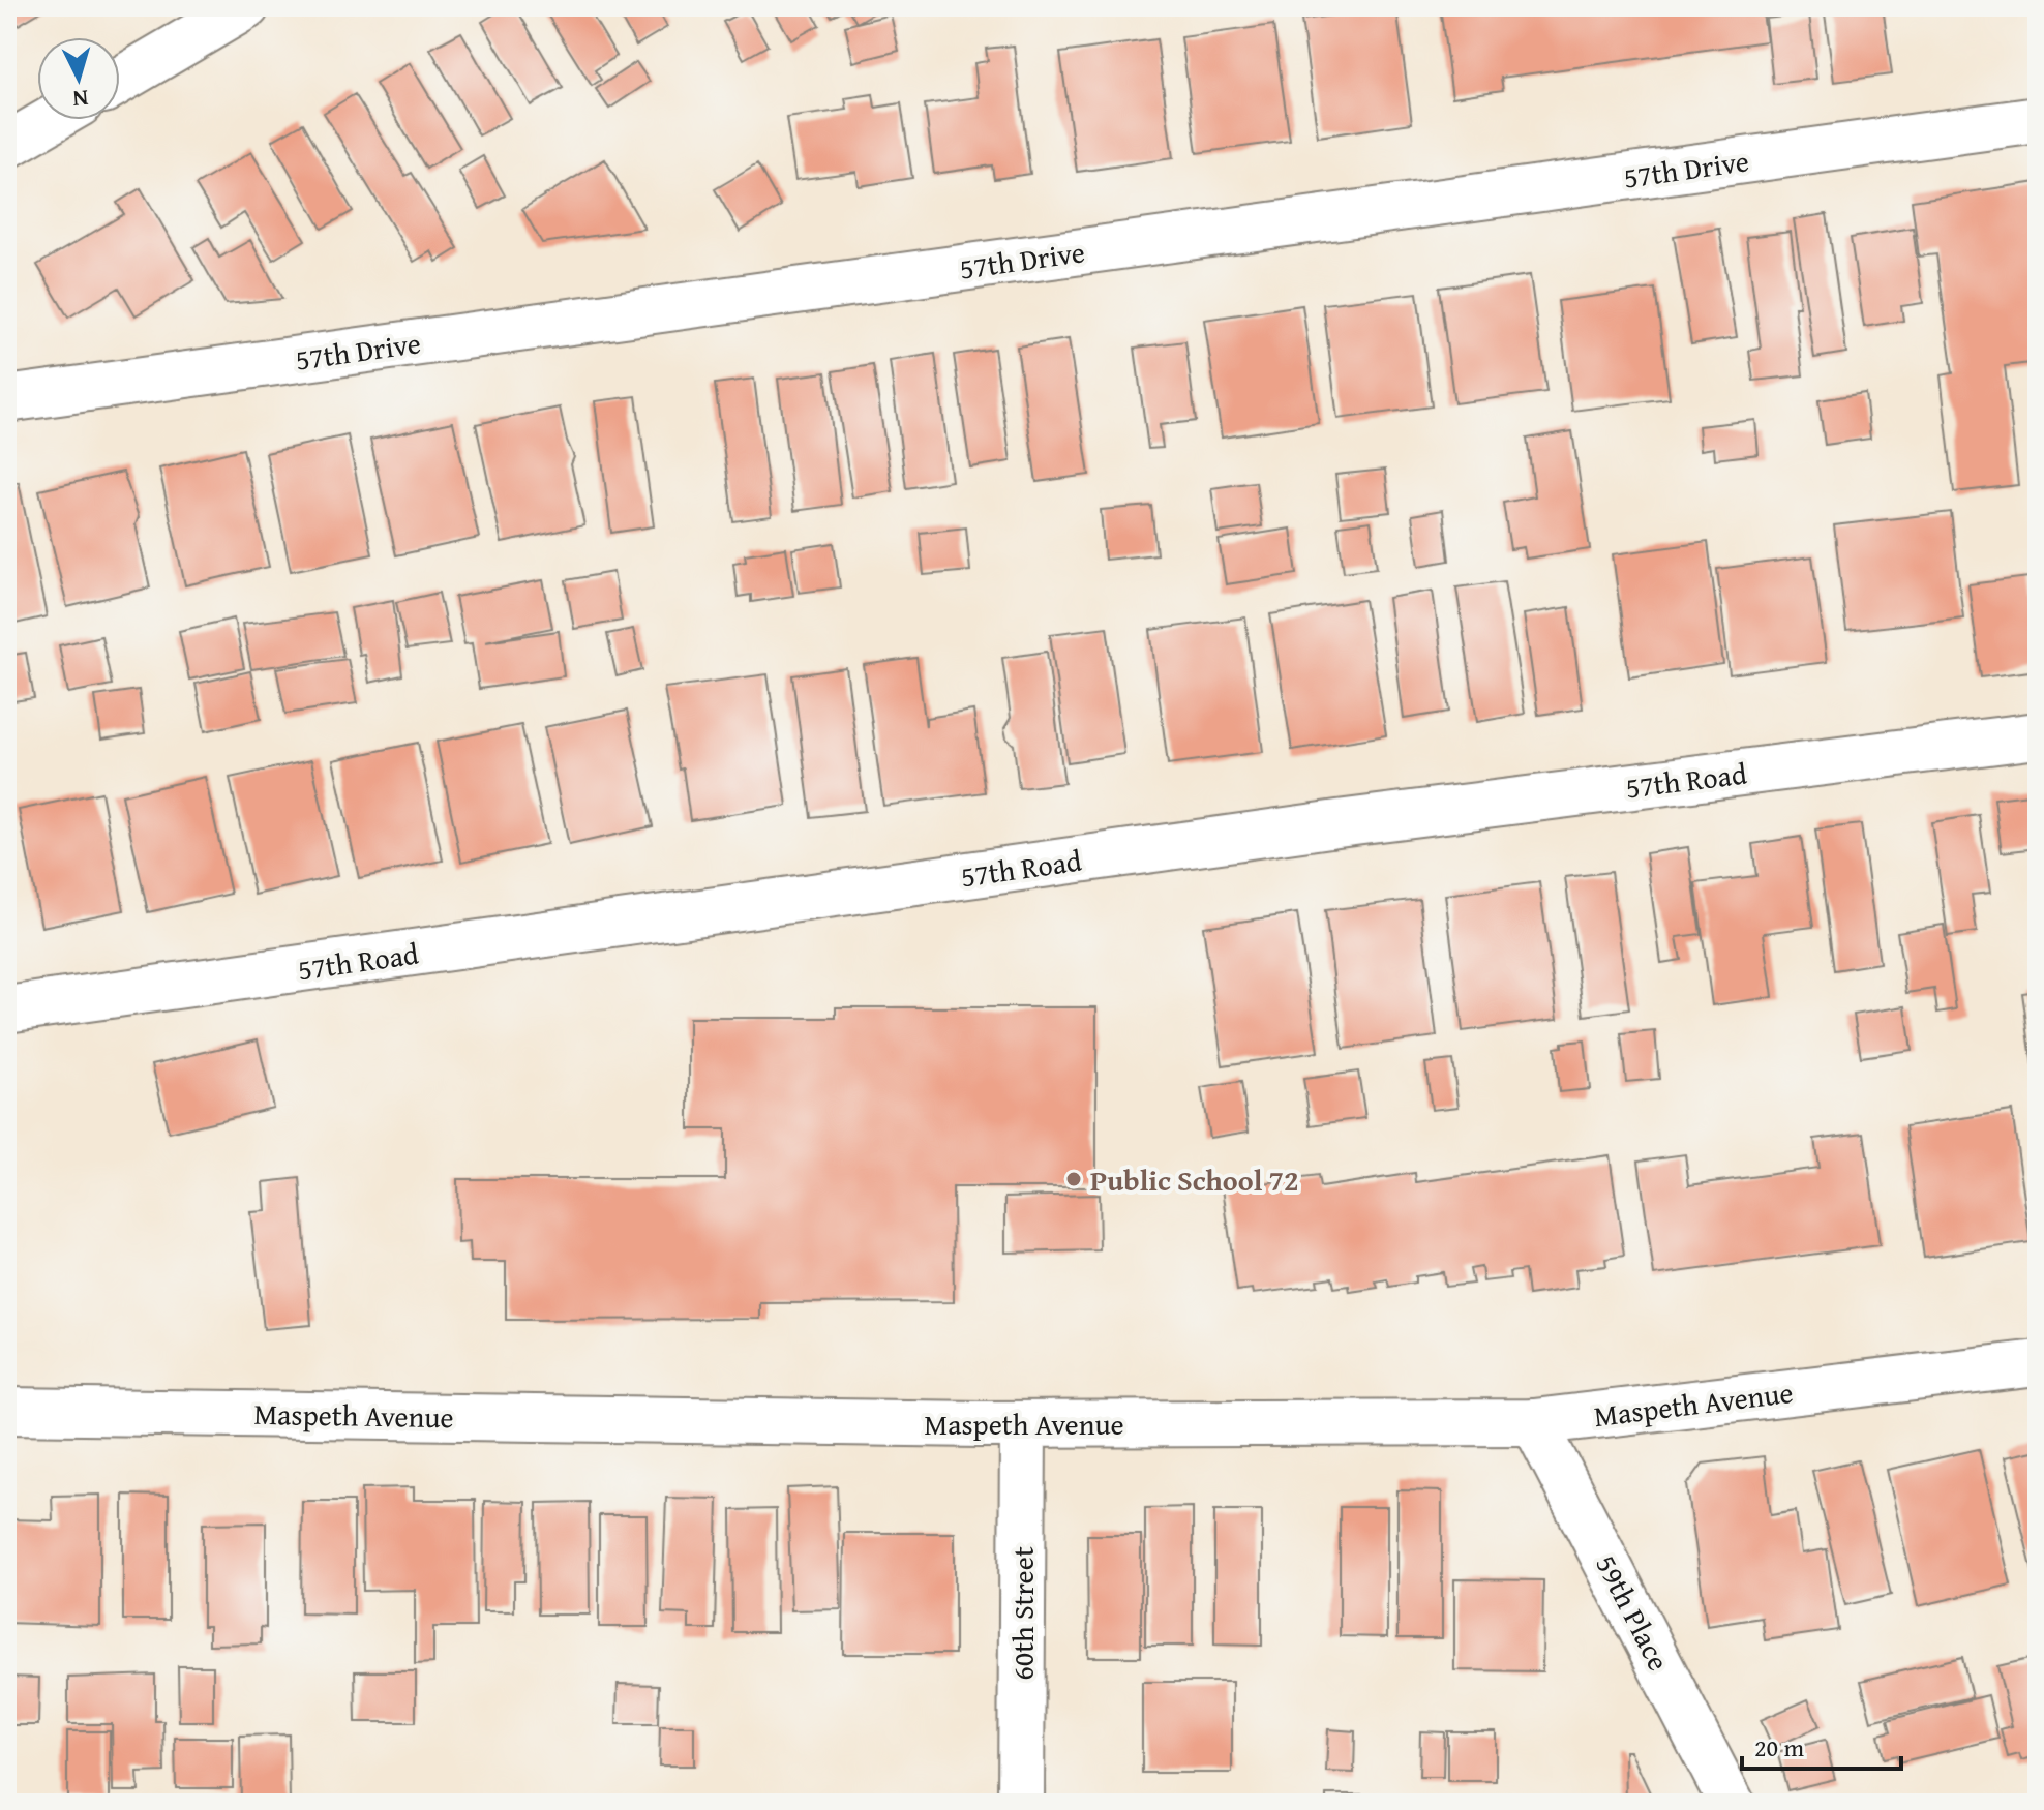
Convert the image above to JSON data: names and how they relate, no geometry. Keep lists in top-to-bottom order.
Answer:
{
  "streets": {
    "street": [
      "57th Drive",
      "57th Road",
      "Maspeth Avenue",
      "59th Place",
      "60th Street"
    ]
  },
  "crossings": [
    ["Maspeth Avenue", "59th Place"],
    ["Maspeth Avenue", "60th Street"]
  ],
  "places": ["Public School 72"],
  "scale_bar": "20 m",
  "north": "bottom"
}
